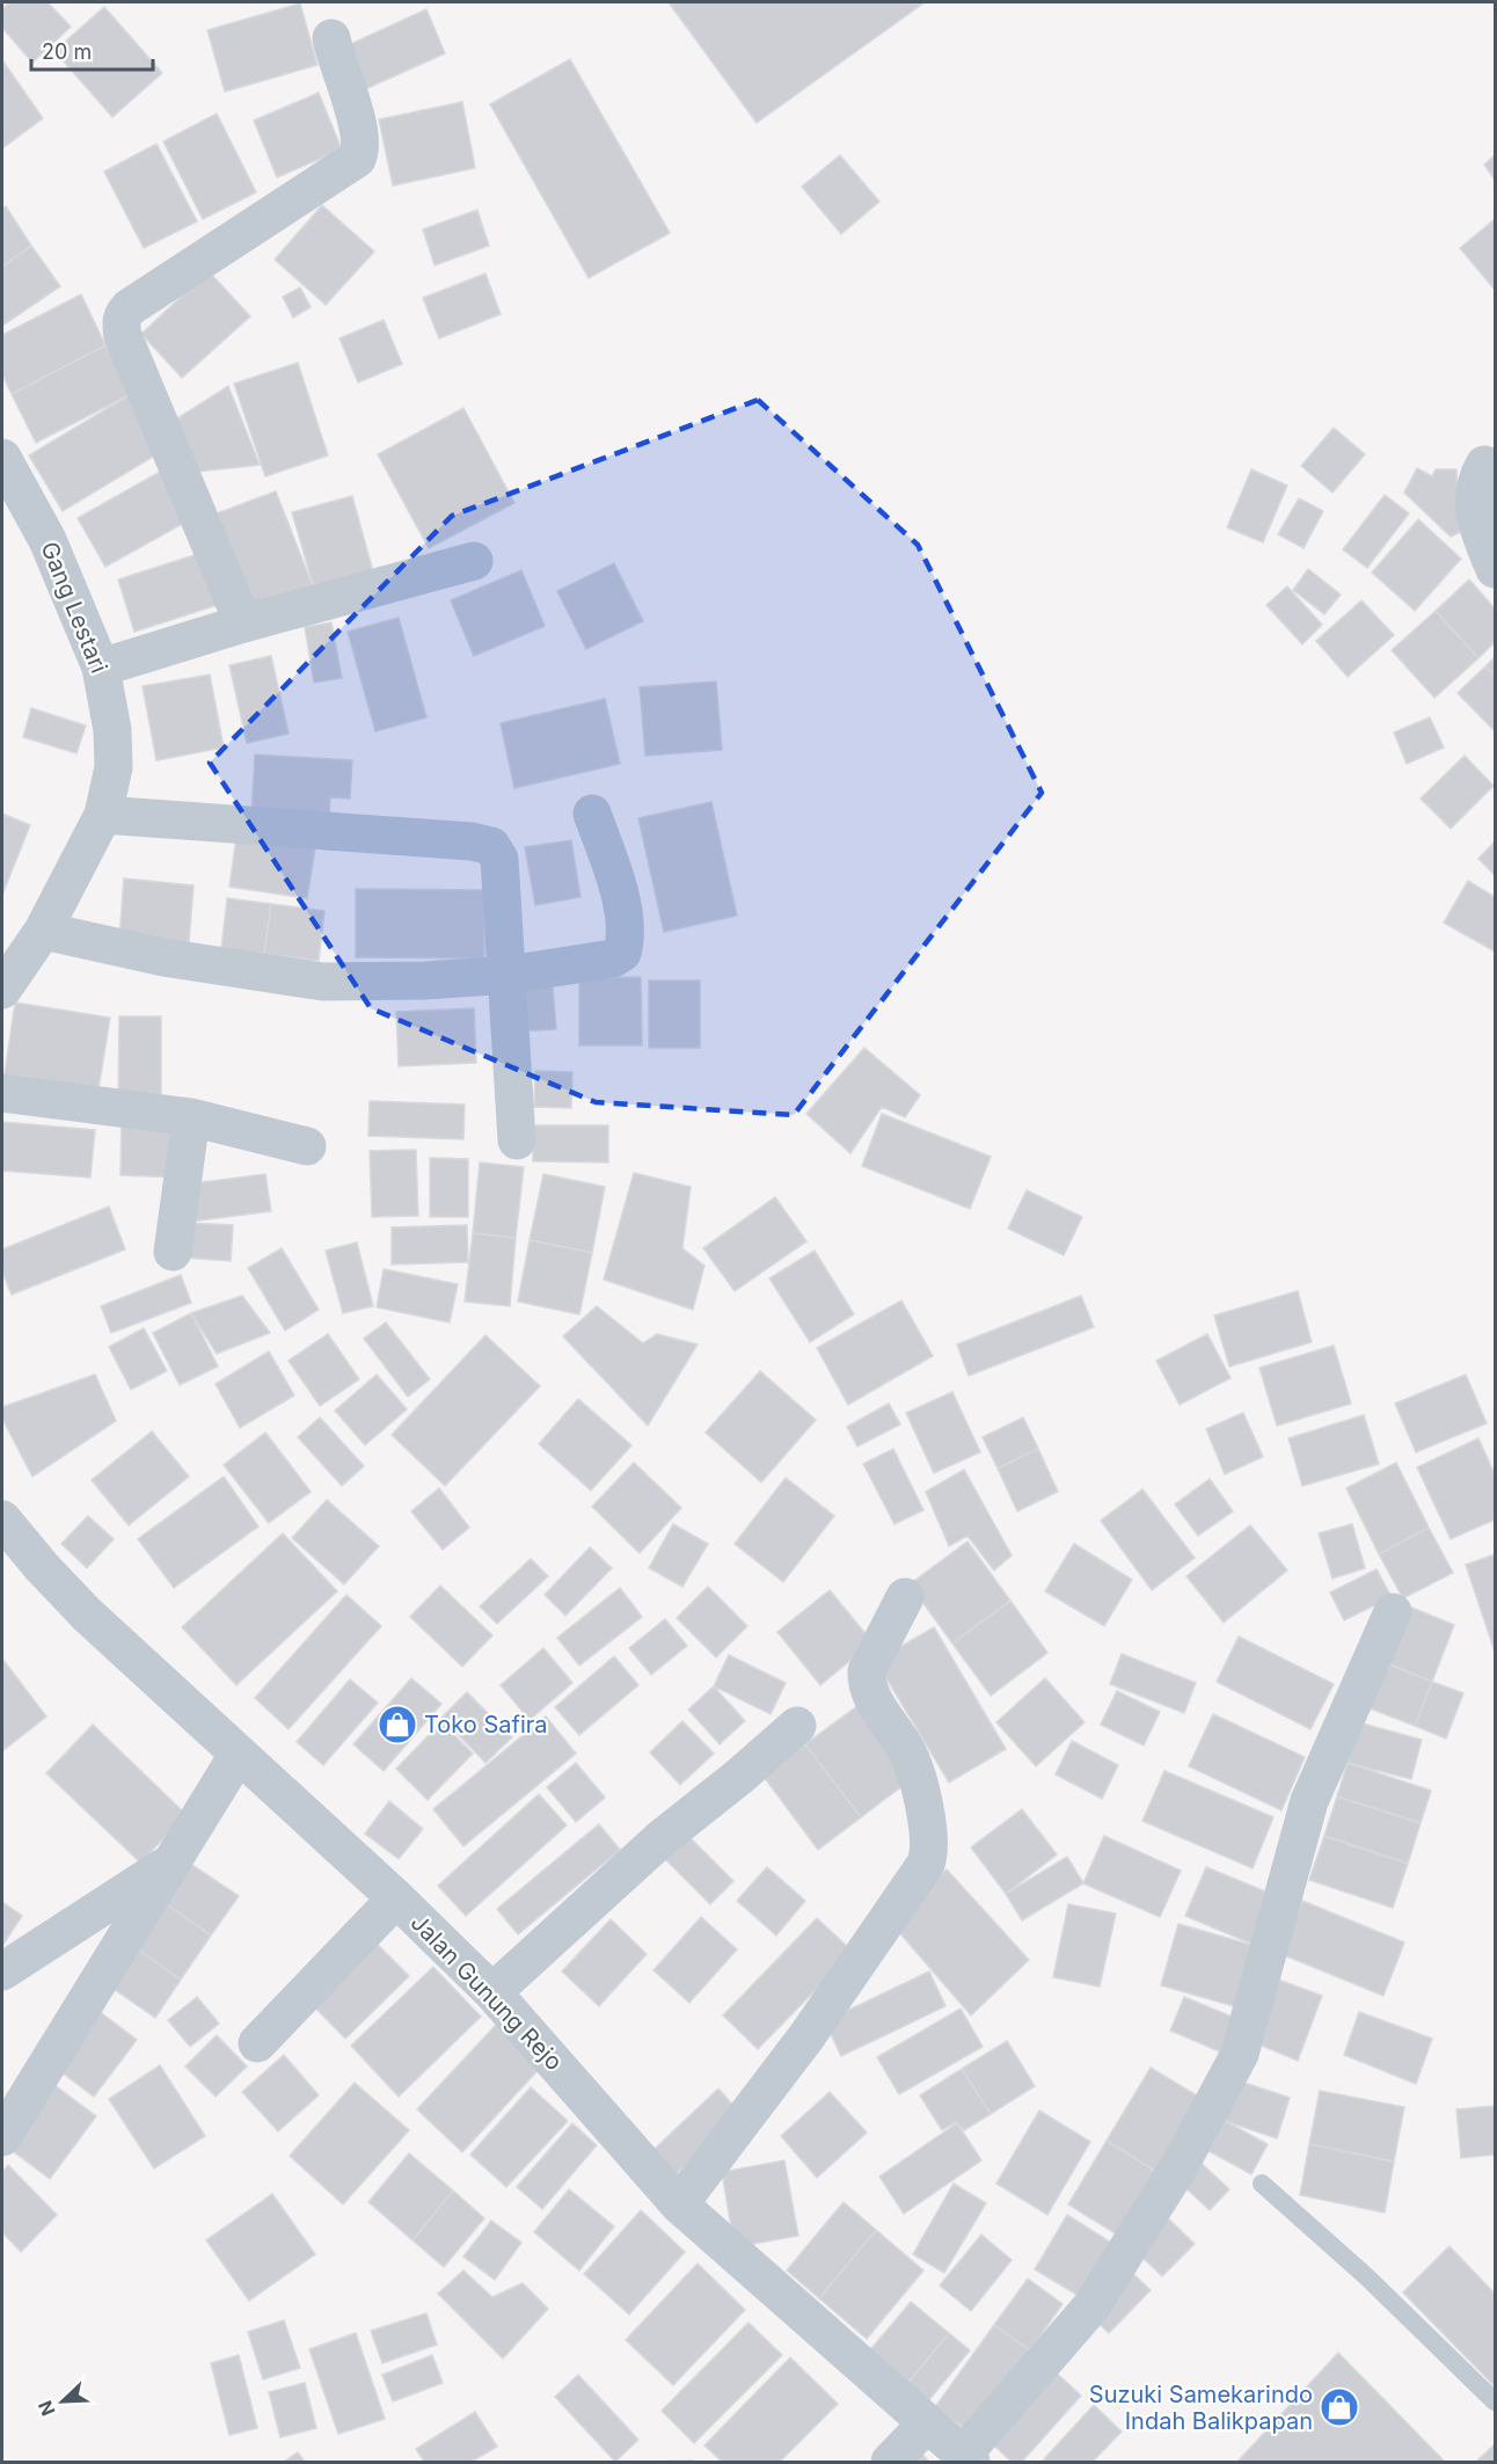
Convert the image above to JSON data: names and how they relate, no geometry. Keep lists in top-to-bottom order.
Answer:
{
  "streets": {
    "street": ["Gang Lestari", "Jalan Gunung Rejo"]
  },
  "places": {
    "shop": ["Toko Safira", "Suzuki Samekarindo Indah Balikpapan"]
  },
  "scale_bar": "20 m",
  "north": "bottom left"
}
